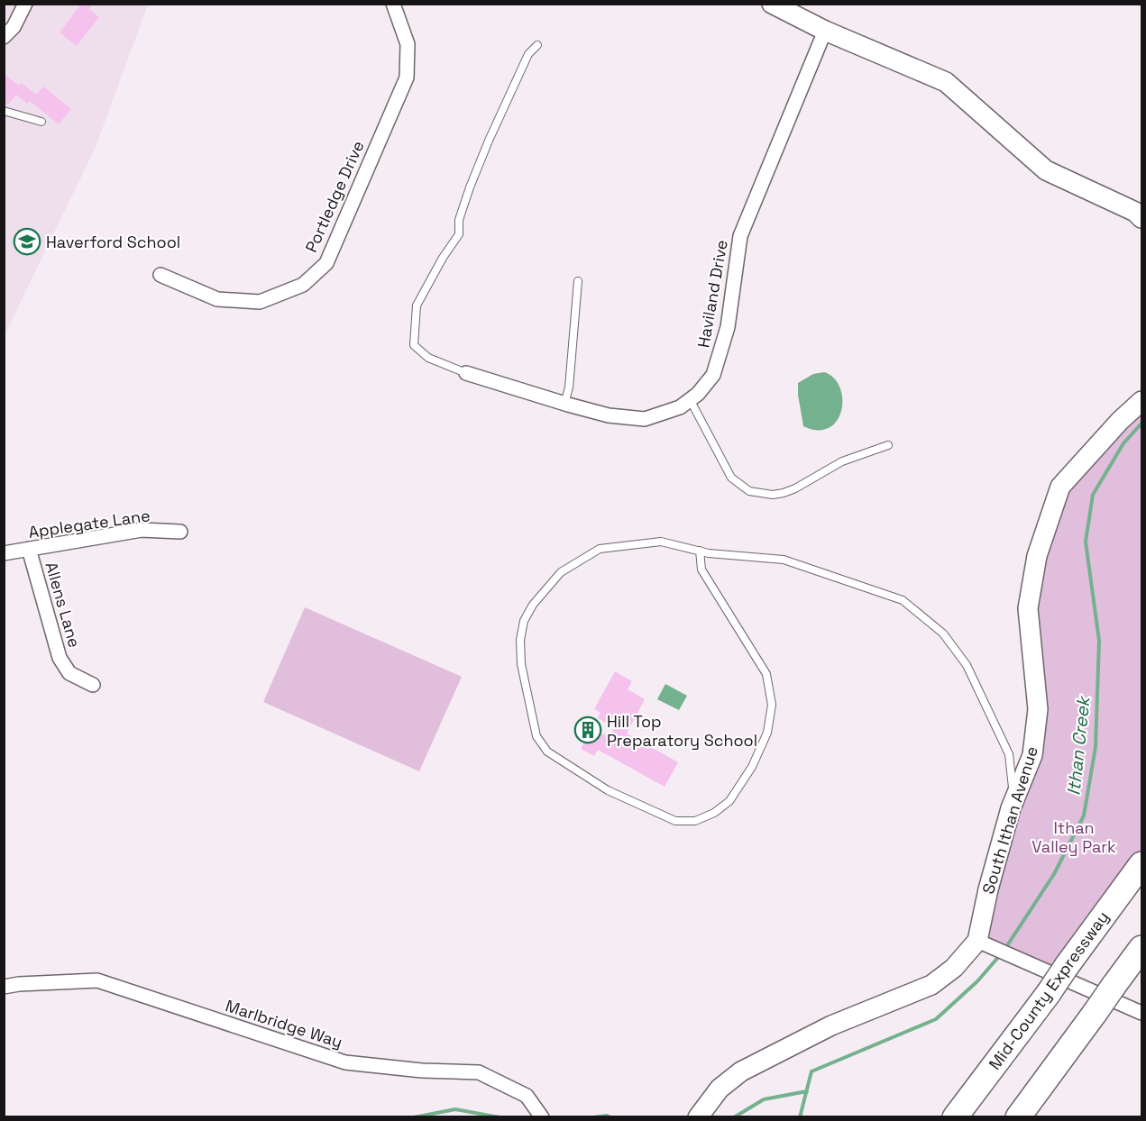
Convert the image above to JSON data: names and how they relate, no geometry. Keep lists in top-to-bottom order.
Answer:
{
  "streets": {
    "highway": ["Mid-County Expressway"],
    "street": [
      "Portledge Drive",
      "Haviland Drive",
      "Applegate Lane",
      "Allens Lane",
      "South Ithan Avenue",
      "Marlbridge Way"
    ]
  },
  "crossings": [
    ["Applegate Lane", "Allens Lane"]
  ],
  "water": ["Ithan Creek"],
  "parks": ["Ithan Valley Park"],
  "places": {
    "school or university": ["Haverford School"],
    "building": ["Hill Top Preparatory School"]
  }
}
